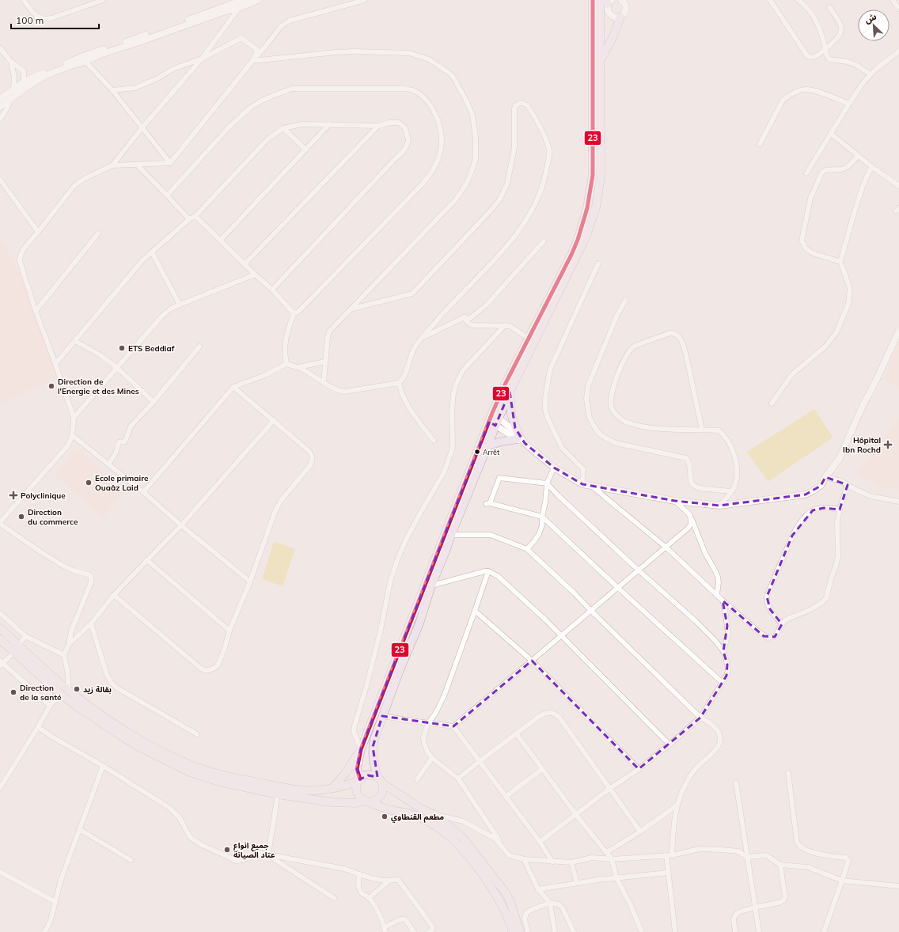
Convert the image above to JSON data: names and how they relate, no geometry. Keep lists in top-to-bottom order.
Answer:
{
  "places": {
    "other": [
      "ETS Beddiaf",
      "Direction de l'Energie et des Mines",
      "Arrêt",
      "Ecole primaire Ouaâz Laid",
      "Direction du commerce",
      "بقالة زيد",
      "Direction de la santé",
      "مطعم القنطاوي",
      "جميع انواع عتاد الصيانة"
    ],
    "health": ["Hôpital Ibn Rochd", "Polyclinique"]
  },
  "lines": ["transit line 23"],
  "scale_bar": "100 m",
  "north": "top left"
}
